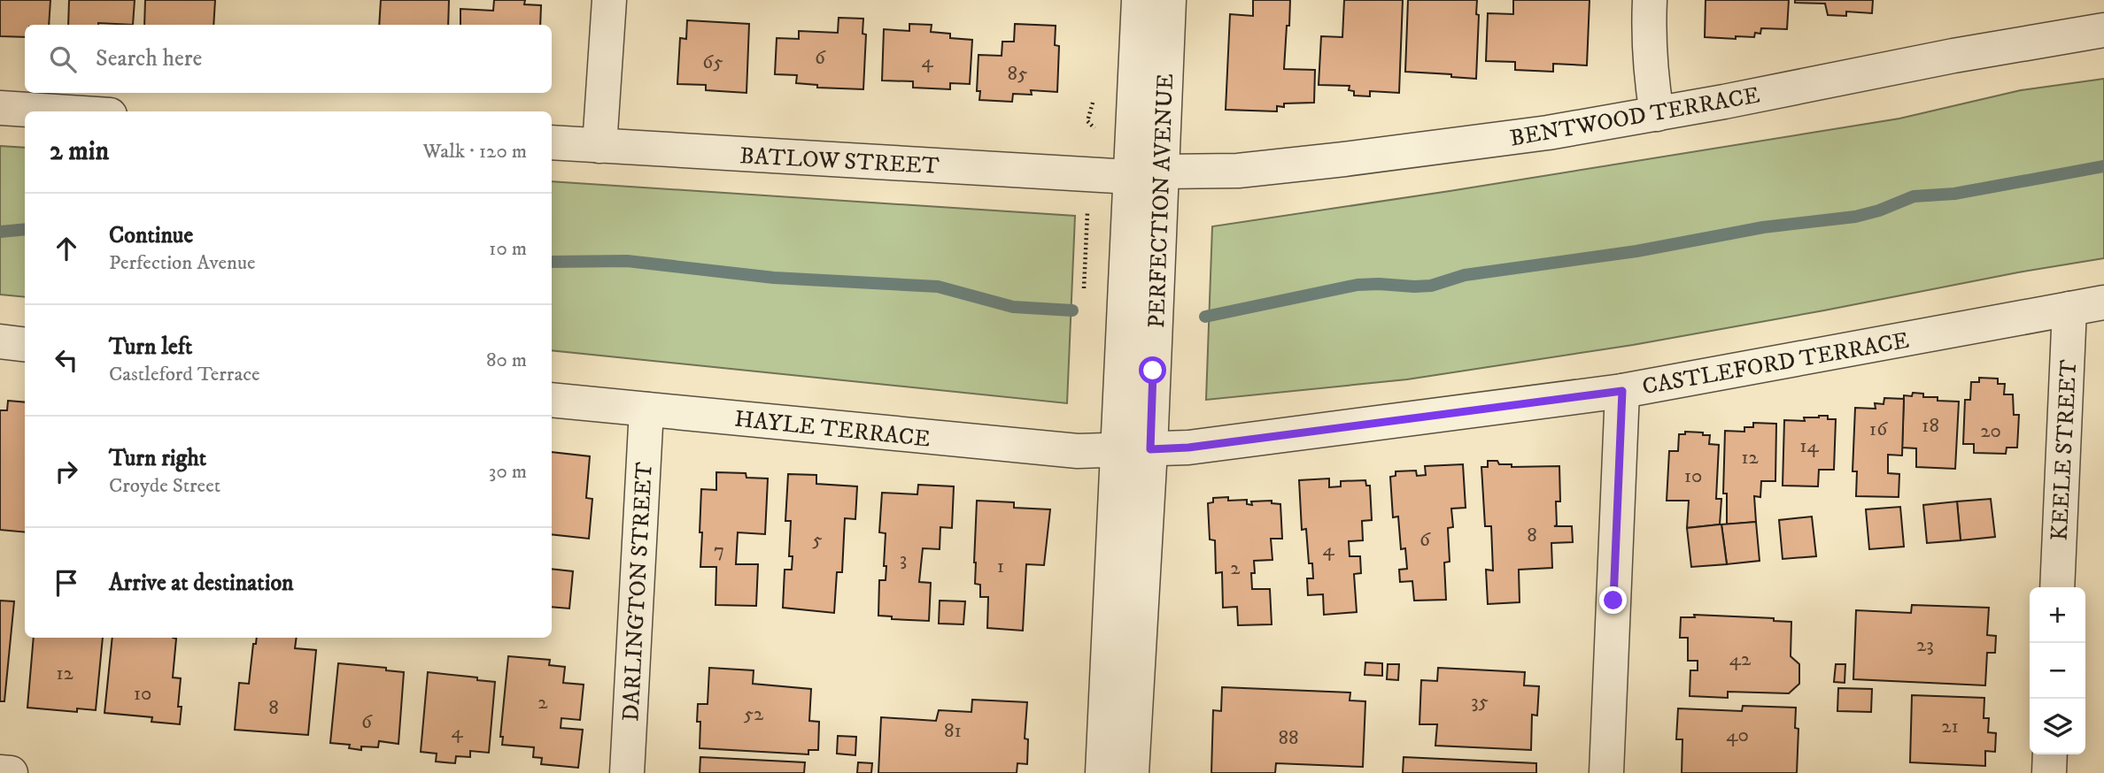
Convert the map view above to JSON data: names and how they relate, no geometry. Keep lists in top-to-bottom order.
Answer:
{
  "streets": {
    "street": [
      "BENTWOOD TERRACE",
      "BATLOW STREET",
      "PERFECTION AVENUE",
      "CASTLEFORD TERRACE",
      "HAYLE TERRACE",
      "KEELE STREET",
      "DARLINGTON STREET"
    ]
  },
  "crossings": [
    ["BENTWOOD TERRACE", "BATLOW STREET"],
    ["BENTWOOD TERRACE", "PERFECTION AVENUE"],
    ["BATLOW STREET", "PERFECTION AVENUE"],
    ["PERFECTION AVENUE", "CASTLEFORD TERRACE"],
    ["PERFECTION AVENUE", "HAYLE TERRACE"],
    ["CASTLEFORD TERRACE", "HAYLE TERRACE"],
    ["CASTLEFORD TERRACE", "KEELE STREET"],
    ["HAYLE TERRACE", "DARLINGTON STREET"]
  ],
  "house_numbers": [
    "6",
    "4",
    "65",
    "85",
    "18",
    "16",
    "20",
    "14",
    "12",
    "10",
    "8",
    "5",
    "6",
    "4",
    "7",
    "3",
    "1",
    "2",
    "23",
    "42",
    "12",
    "10",
    "35",
    "2",
    "8",
    "52",
    "6",
    "21",
    "81",
    "4",
    "40",
    "88"
  ],
  "page": {
    "search": "Search here",
    "heading": ["2 min", "Walk · 120 m"],
    "list": [
      ["Continue", "Perfection Avenue", "10 m"],
      ["Turn left", "Castleford Terrace", "80 m"],
      ["Turn right", "Croyde Street", "30 m"],
      "Arrive at destination"
    ],
    "map_buttons": ["+", "−"]
  }
}
